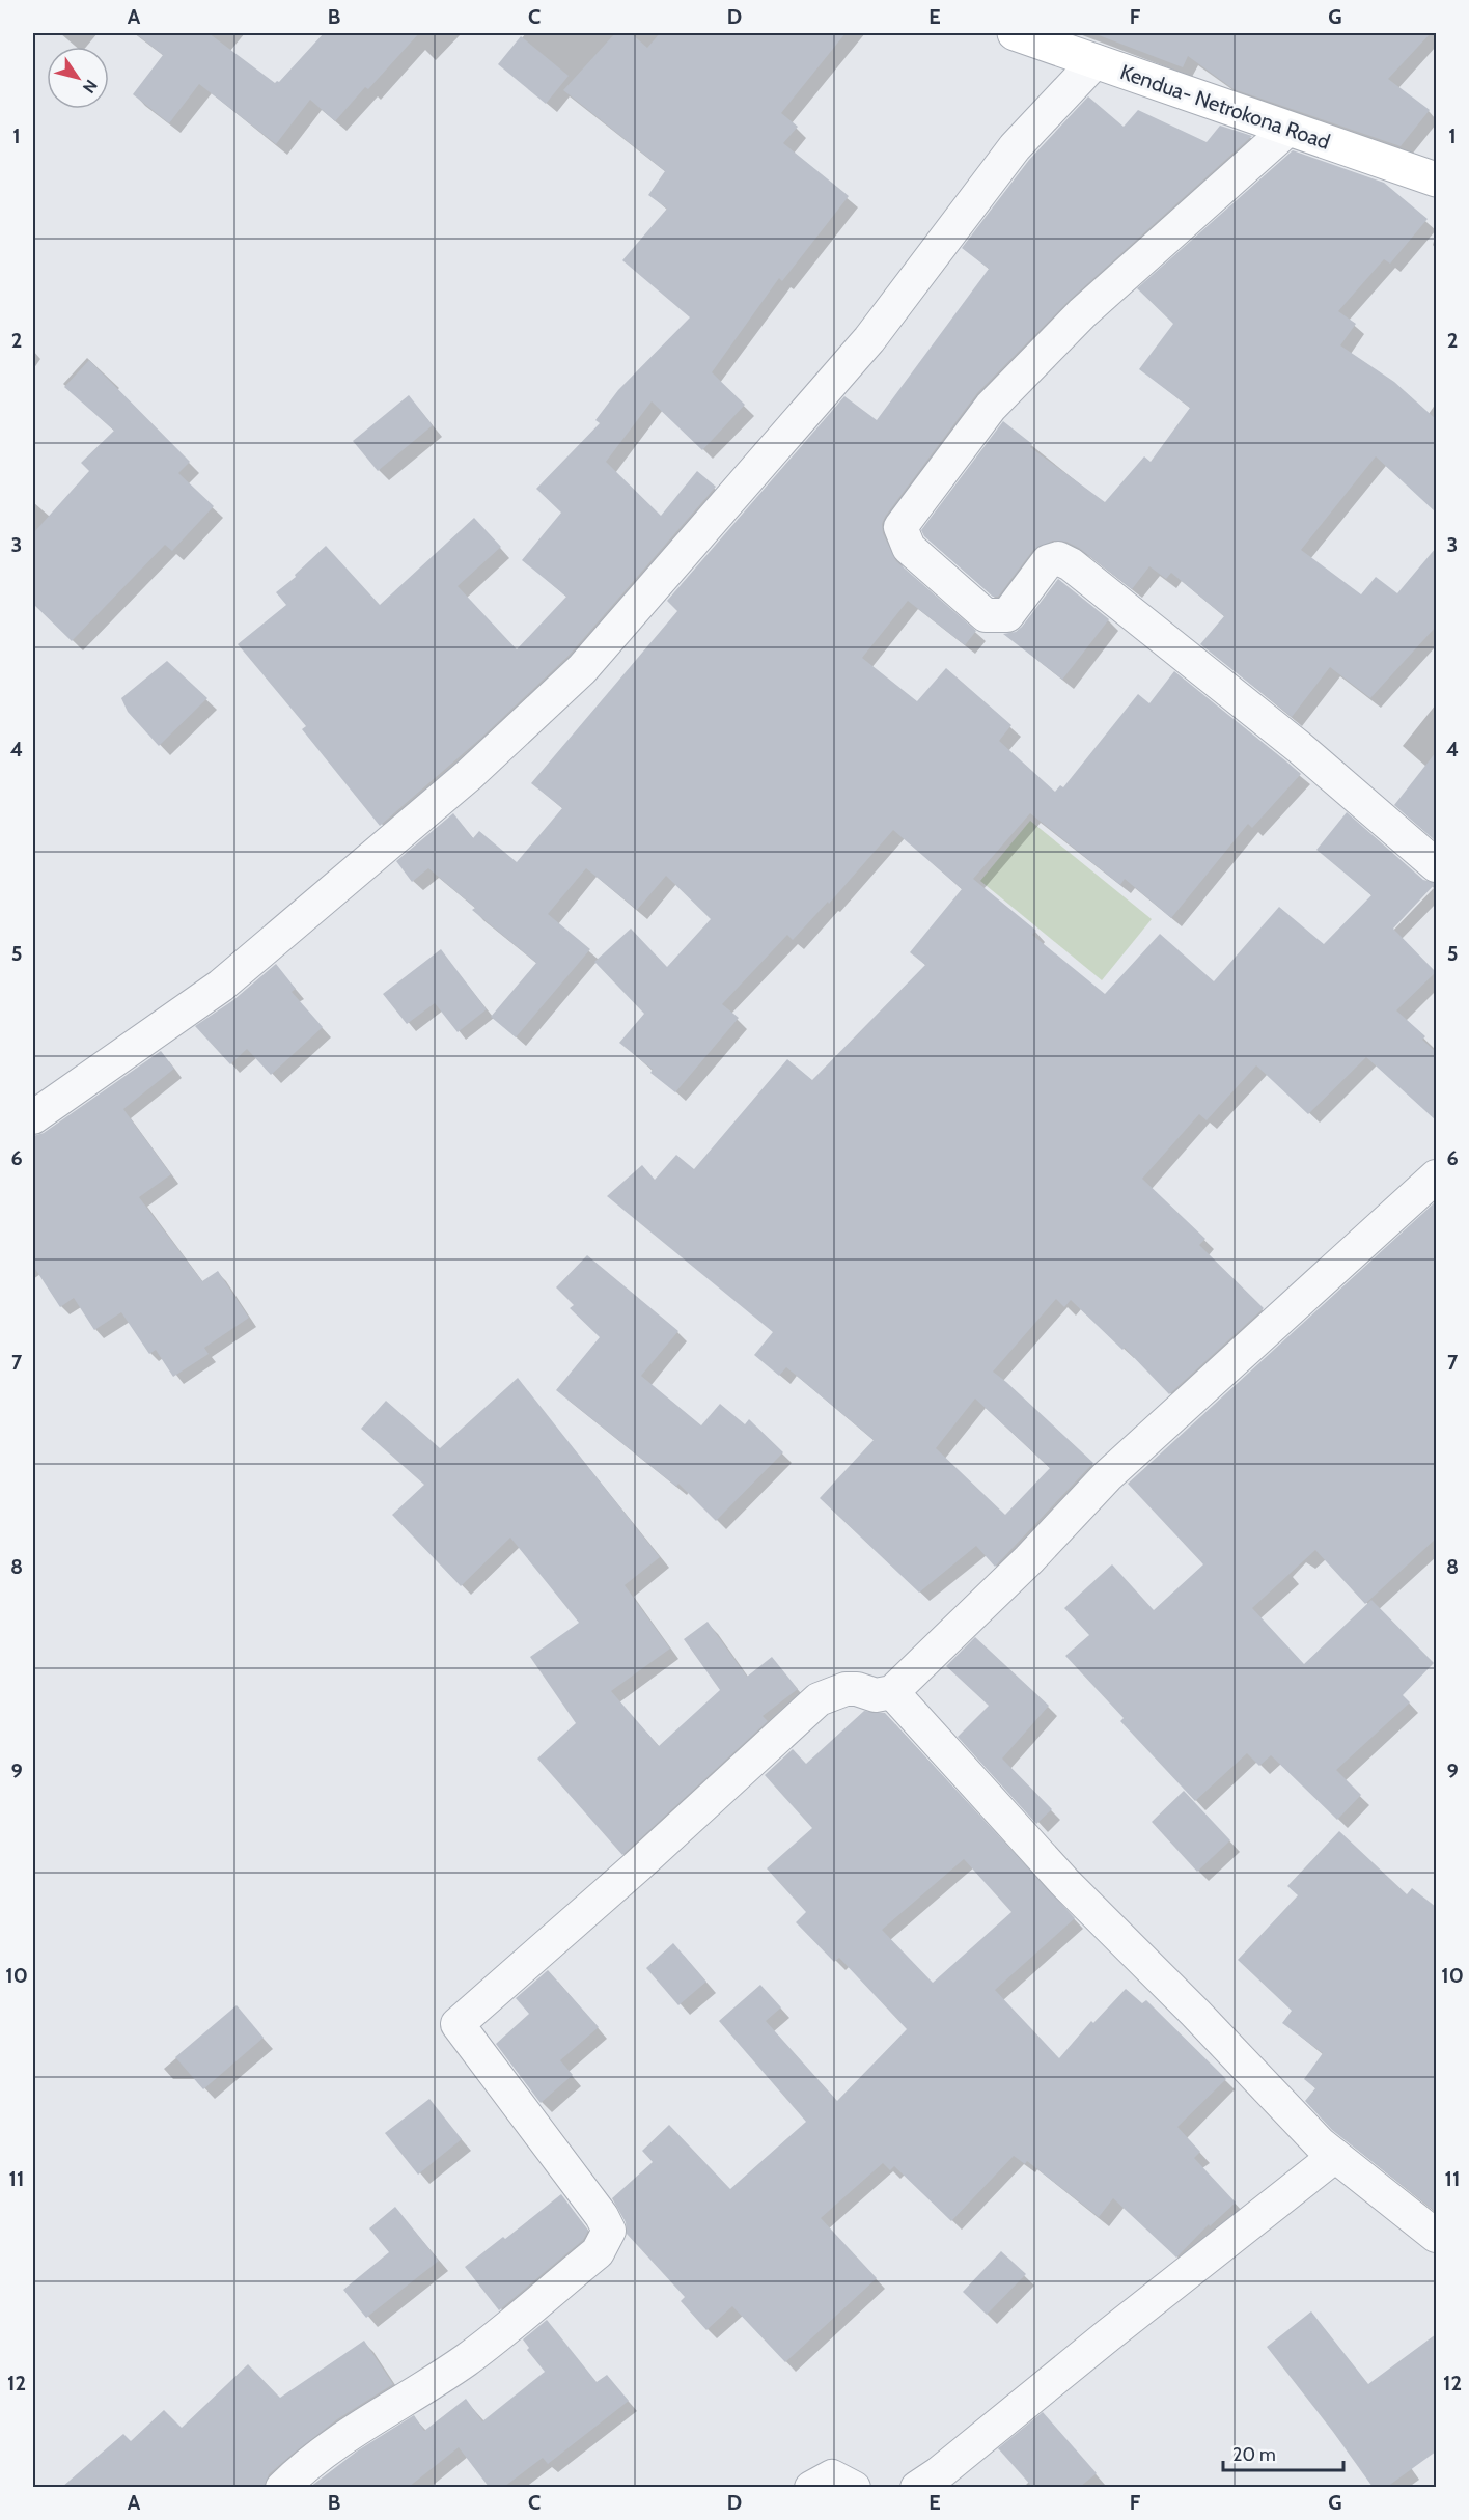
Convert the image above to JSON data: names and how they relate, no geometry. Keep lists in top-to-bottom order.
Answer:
{
  "streets": {
    "main road": ["Kendua- Netrokona Road"]
  },
  "scale_bar": "20 m",
  "north": "bottom right",
  "grid": {
    "columns": [
      "A",
      "B",
      "C",
      "D",
      "E",
      "F",
      "G"
    ],
    "rows": [
      "1",
      "2",
      "3",
      "4",
      "5",
      "6",
      "7",
      "8",
      "9",
      "10",
      "11",
      "12"
    ]
  }
}
